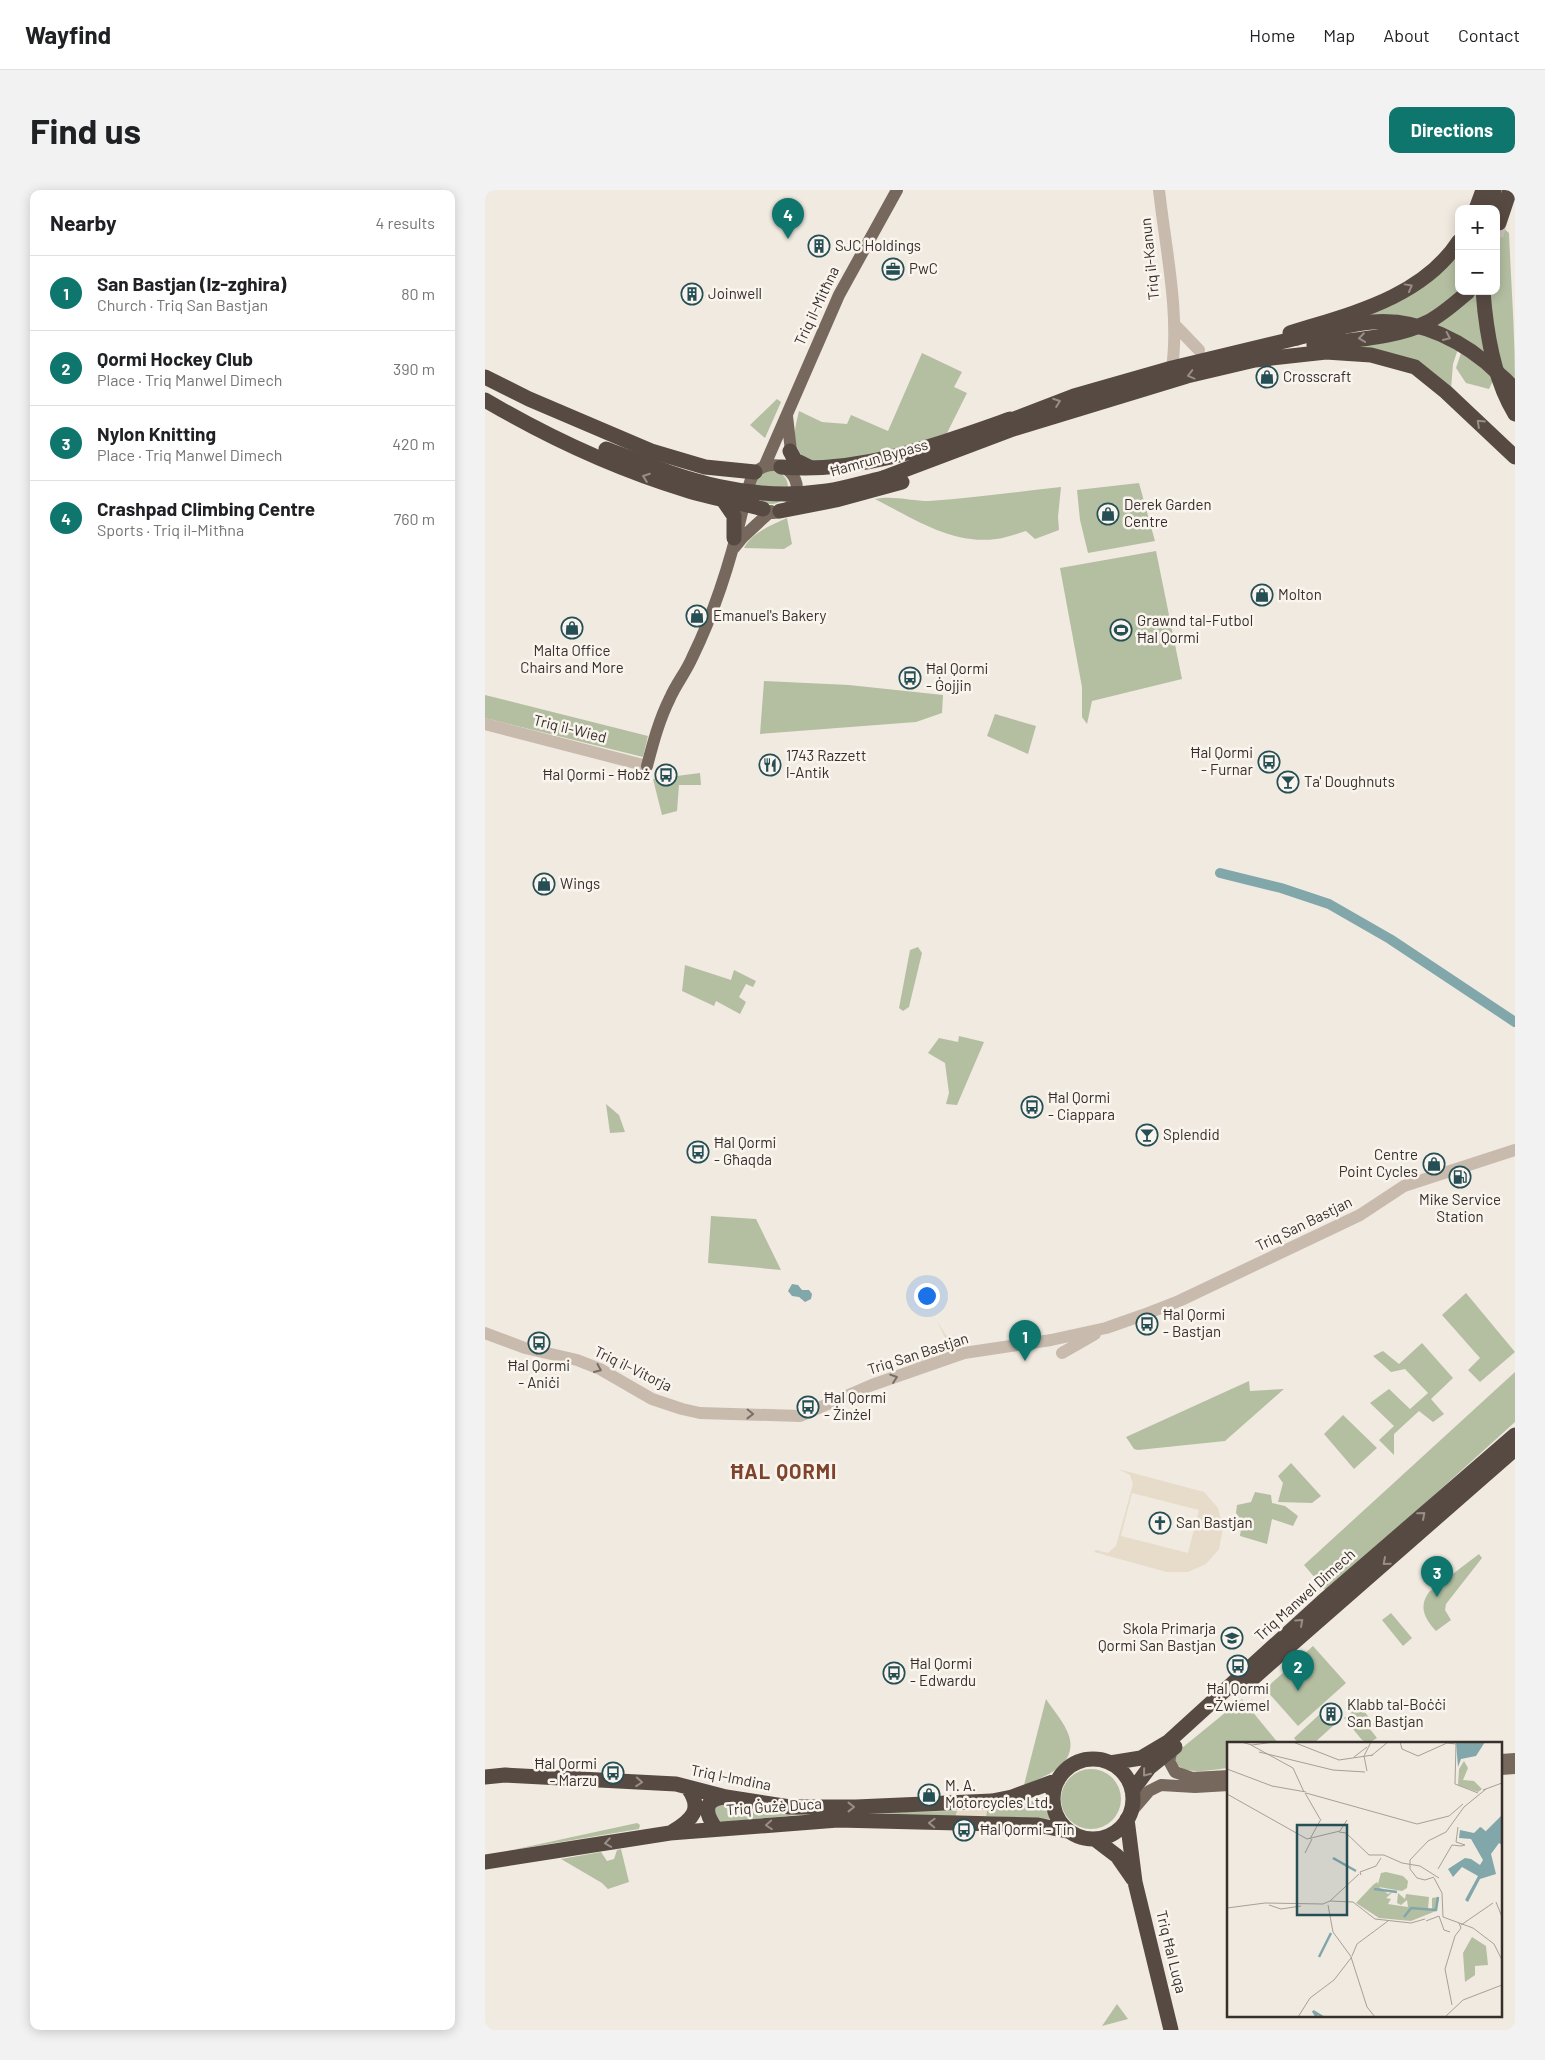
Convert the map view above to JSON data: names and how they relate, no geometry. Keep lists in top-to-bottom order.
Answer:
{
  "streets": {
    "highway": [
      "Ħamrun Bypass",
      "Triq Manwel Dimech",
      "Triq l-Imdina",
      "Triq Ġużè Duca",
      "Triq Ħal Luqa"
    ],
    "main road": ["Triq il-Mitħna"],
    "street": [
      "Triq il-Kanun",
      "Triq il-Wied",
      "Triq San Bastjan",
      "Triq il-Vitorja"
    ]
  },
  "crossings": [
    ["Triq il-Kanun", "Ħamrun Bypass"],
    ["Triq il-Mitħna", "Triq il-Wied"],
    ["Triq San Bastjan", "Triq il-Vitorja"],
    ["Triq Manwel Dimech", "Triq l-Imdina"],
    ["Triq Manwel Dimech", "Triq Ġużè Duca"],
    ["Triq Manwel Dimech", "Triq Ħal Luqa"],
    ["Triq l-Imdina", "Triq Ġużè Duca"],
    ["Triq l-Imdina", "Triq Ħal Luqa"],
    ["Triq Ġużè Duca", "Triq Ħal Luqa"]
  ],
  "one_way": ["Triq il-Vitorja", "Triq l-Imdina", "Triq Ġużè Duca"],
  "districts": ["ĦAL QORMI"],
  "places": {
    "building": ["SJC Holdings", "Joinwell", "Klabb tal-Boċċi San Bastjan"],
    "office": ["PwC"],
    "shop": [
      "Crosscraft",
      "Derek Garden Centre",
      "Molton",
      "Emanuel's Bakery",
      "Malta Office Chairs and More",
      "Wings",
      "Centre Point Cycles",
      "M. A. Motorcycles Ltd."
    ],
    "sports": ["Grawnd tal-Futbol Ħal Qormi"],
    "bus stop": [
      "Ħal Qormi - Ġojjin",
      "Ħal Qormi - Furnar",
      "Ħal Qormi - Ħobż",
      "Ħal Qormi - Ciappara",
      "Ħal Qormi - Għaqda",
      "Ħal Qormi - Bastjan",
      "Ħal Qormi - Aniċi",
      "Ħal Qormi - Żinżel",
      "Ħal Qormi - Żwiemel",
      "Ħal Qormi - Edwardu",
      "Ħal Qormi - Marzu",
      "Ħal Qormi - Tin"
    ],
    "restaurant": ["1743 Razzett l-Antik"],
    "bar": ["Ta' Doughnuts", "Splendid"],
    "fuel station": ["Mike Service Station"],
    "church": ["San Bastjan"],
    "school or university": ["Skola Primarja Qormi San Bastjan"]
  },
  "page": {
    "header": "Wayfind",
    "nav": [
      "Home",
      "Map",
      "About",
      "Contact"
    ],
    "buttons": "Directions",
    "title": "Find us",
    "heading": ["Nearby", "4 results"],
    "pins": [
      "4",
      "1",
      "3",
      "2"
    ],
    "map_buttons": ["+", "−"],
    "list": [
      {
        "mark": "1",
        "name": "San Bastjan (Iz-zghira)",
        "note": "Church · Triq San Bastjan",
        "value": "80 m"
      },
      {
        "mark": "2",
        "name": "Qormi Hockey Club",
        "note": "Place · Triq Manwel Dimech",
        "value": "390 m"
      },
      {
        "mark": "3",
        "name": "Nylon Knitting",
        "note": "Place · Triq Manwel Dimech",
        "value": "420 m"
      },
      {
        "mark": "4",
        "name": "Crashpad Climbing Centre",
        "note": "Sports · Triq il-Mitħna",
        "value": "760 m"
      }
    ]
  }
}
